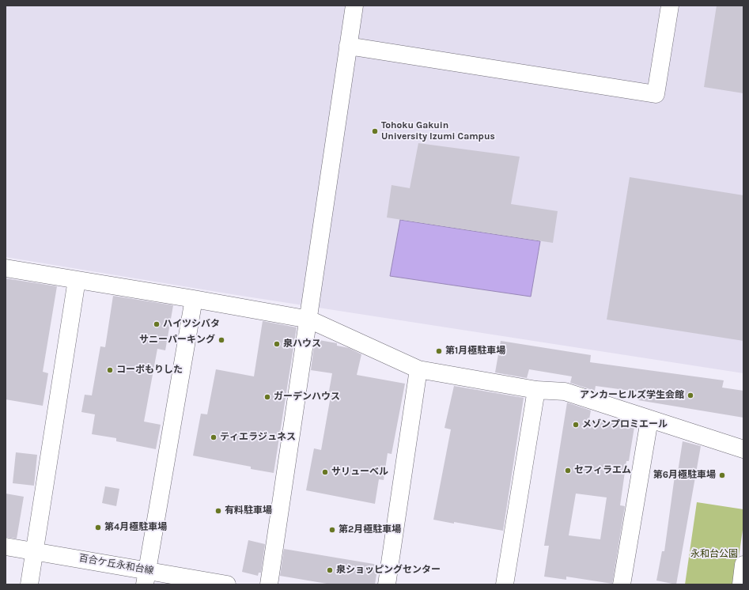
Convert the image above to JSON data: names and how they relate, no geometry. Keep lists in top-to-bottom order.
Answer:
{
  "streets": {
    "street": ["百合ケ丘永和台線"]
  },
  "parks": ["永和台公園"],
  "places": [
    "Tohoku Gakuin University Izumi Campus",
    "ハイツシバタ",
    "サニーパーキング",
    "泉ハウス",
    "第1月極駐車場",
    "コーポもりした",
    "アンカーヒルズ学生会館",
    "ガーデンハウス",
    "メゾンプロミエール",
    "ティエラジュネス",
    "セフィラエム",
    "サリューベル",
    "第6月極駐車場",
    "有料駐車場",
    "第4月極駐車場",
    "第2月極駐車場",
    "泉ショッピングセンター"
  ]
}
